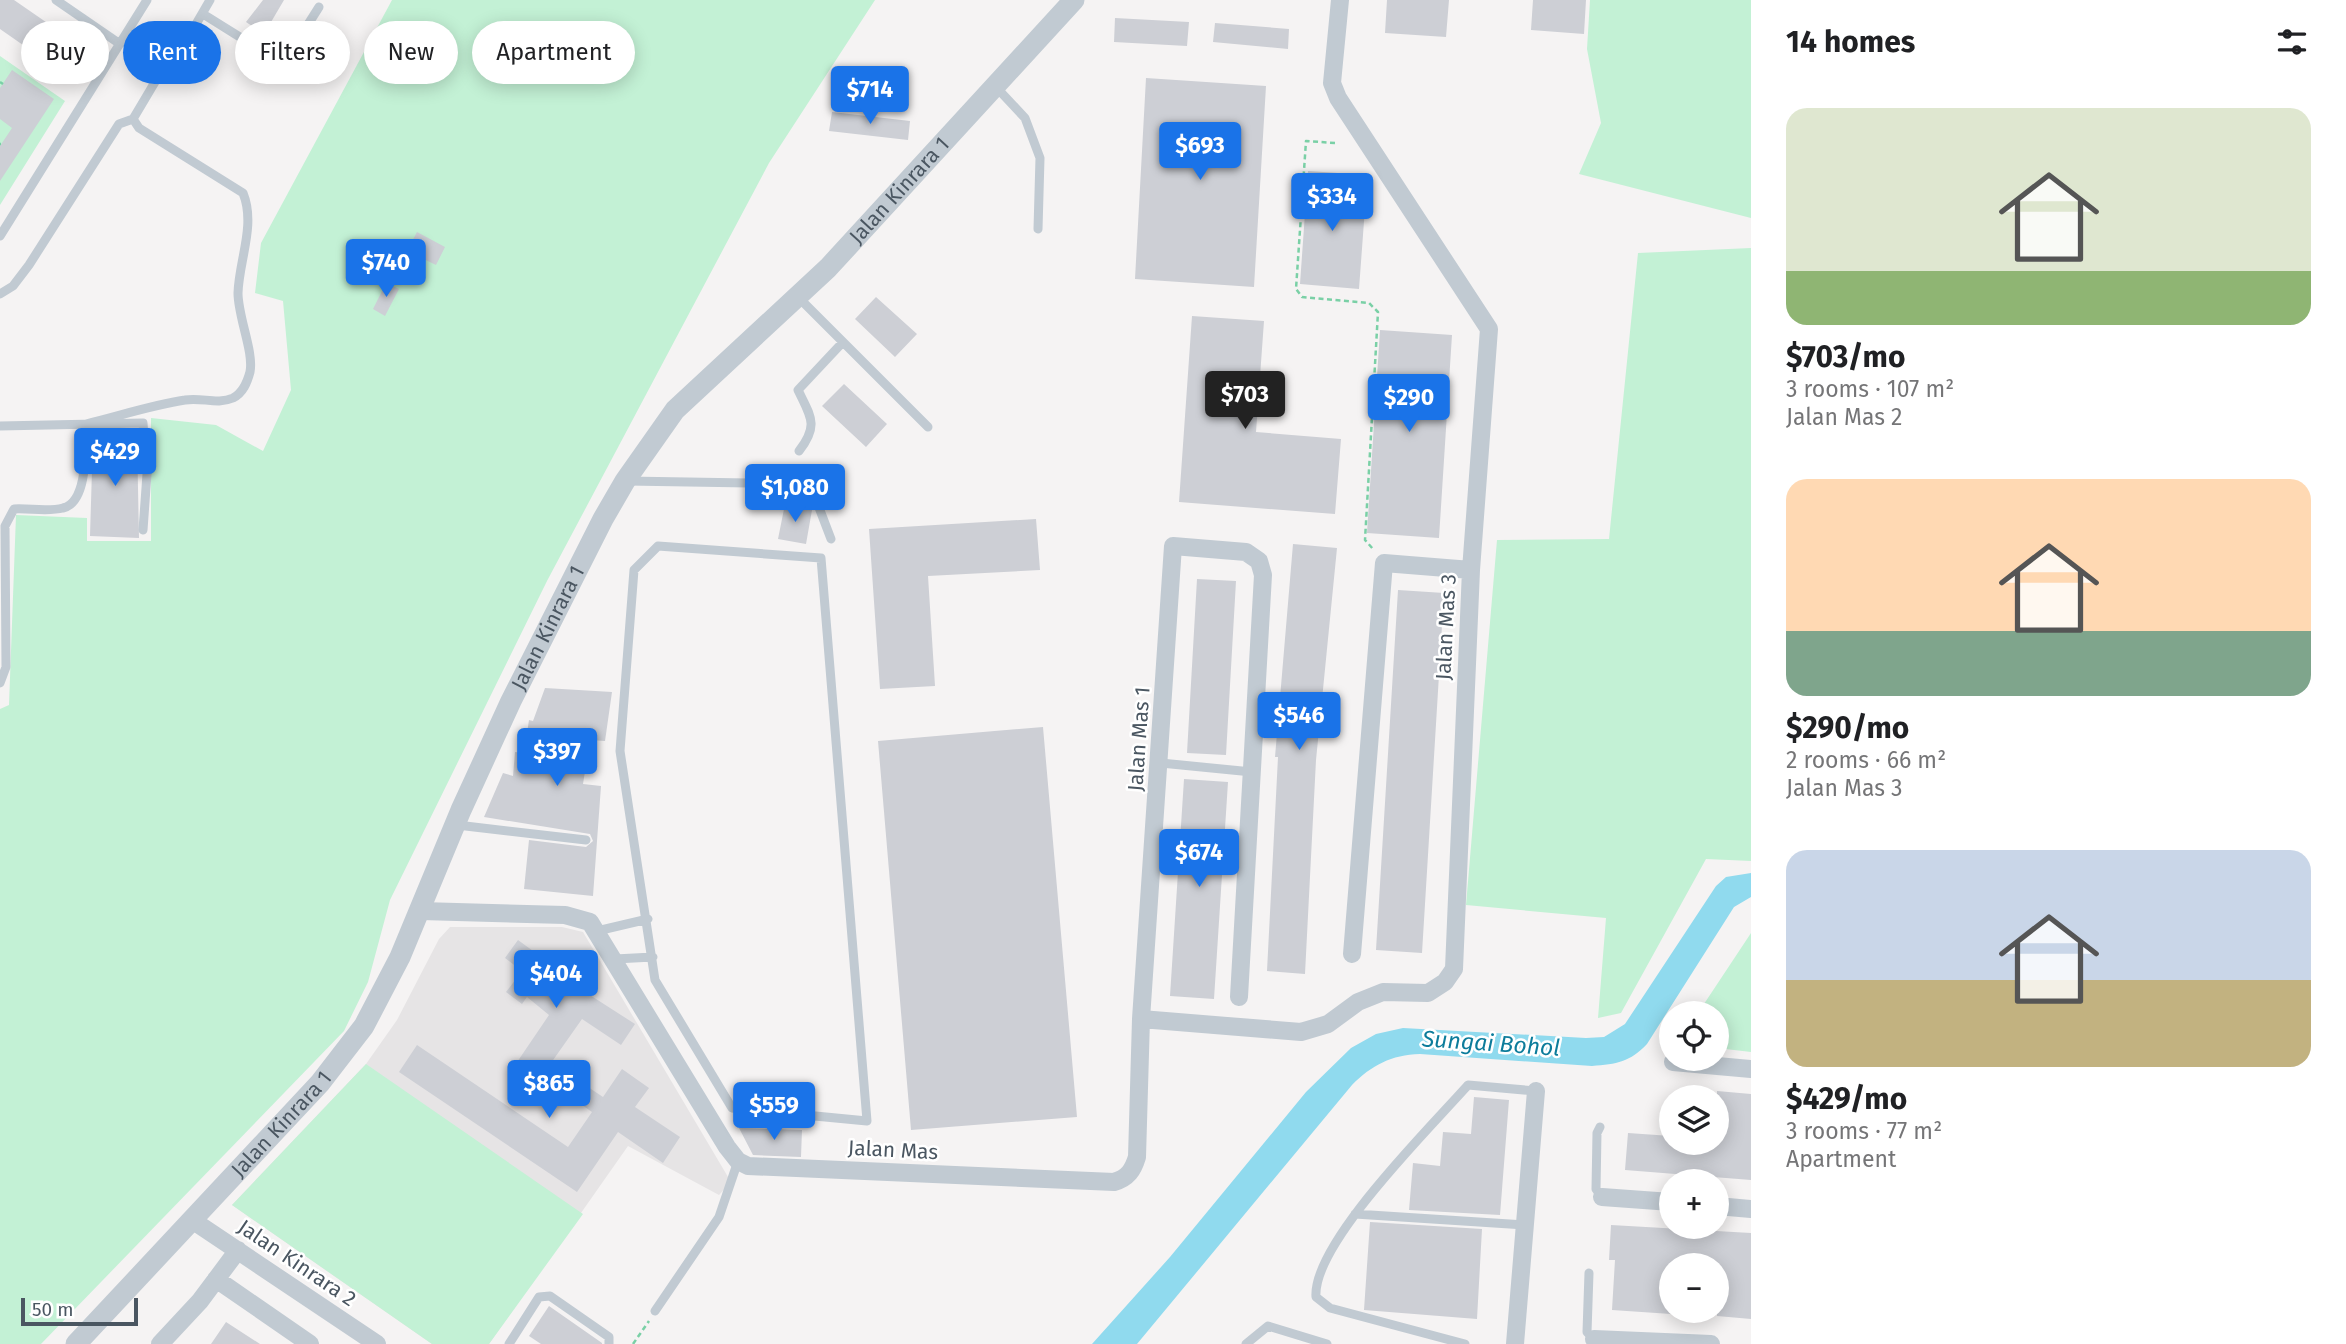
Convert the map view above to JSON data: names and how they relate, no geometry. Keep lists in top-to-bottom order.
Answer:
{
  "streets": {
    "street": [
      "Jalan Kinrara 1",
      "Jalan Mas 3",
      "Jalan Mas 1",
      "Jalan Mas",
      "Jalan Kinrara 2"
    ]
  },
  "crossings": [
    ["Jalan Kinrara 1", "Jalan Kinrara 2"],
    ["Jalan Mas 3", "Jalan Mas 1"],
    ["Jalan Mas 3", "Jalan Mas"],
    ["Jalan Mas 1", "Jalan Mas"]
  ],
  "water": ["Sungai Bohol"],
  "scale_bar": "50 m",
  "page": {
    "heading": "14 homes",
    "chip": [
      "Buy",
      "Rent",
      "Filters",
      "New",
      "Apartment"
    ],
    "price": [
      "$714",
      "$693",
      "$334",
      "$740",
      "$703",
      "$290",
      "$429",
      "$1,080",
      "$546",
      "$397",
      "$674",
      "$404",
      "$865",
      "$559"
    ],
    "list": [
      {
        "name": "$703/mo",
        "note": "3 rooms · 107 m² · Jalan Mas 2"
      },
      {
        "name": "$290/mo",
        "note": "2 rooms · 66 m² · Jalan Mas 3"
      },
      {
        "name": "$429/mo",
        "note": "3 rooms · 77 m² · Apartment"
      }
    ],
    "map_buttons": ["+", "−"],
    "scale": "50 m"
  }
}
